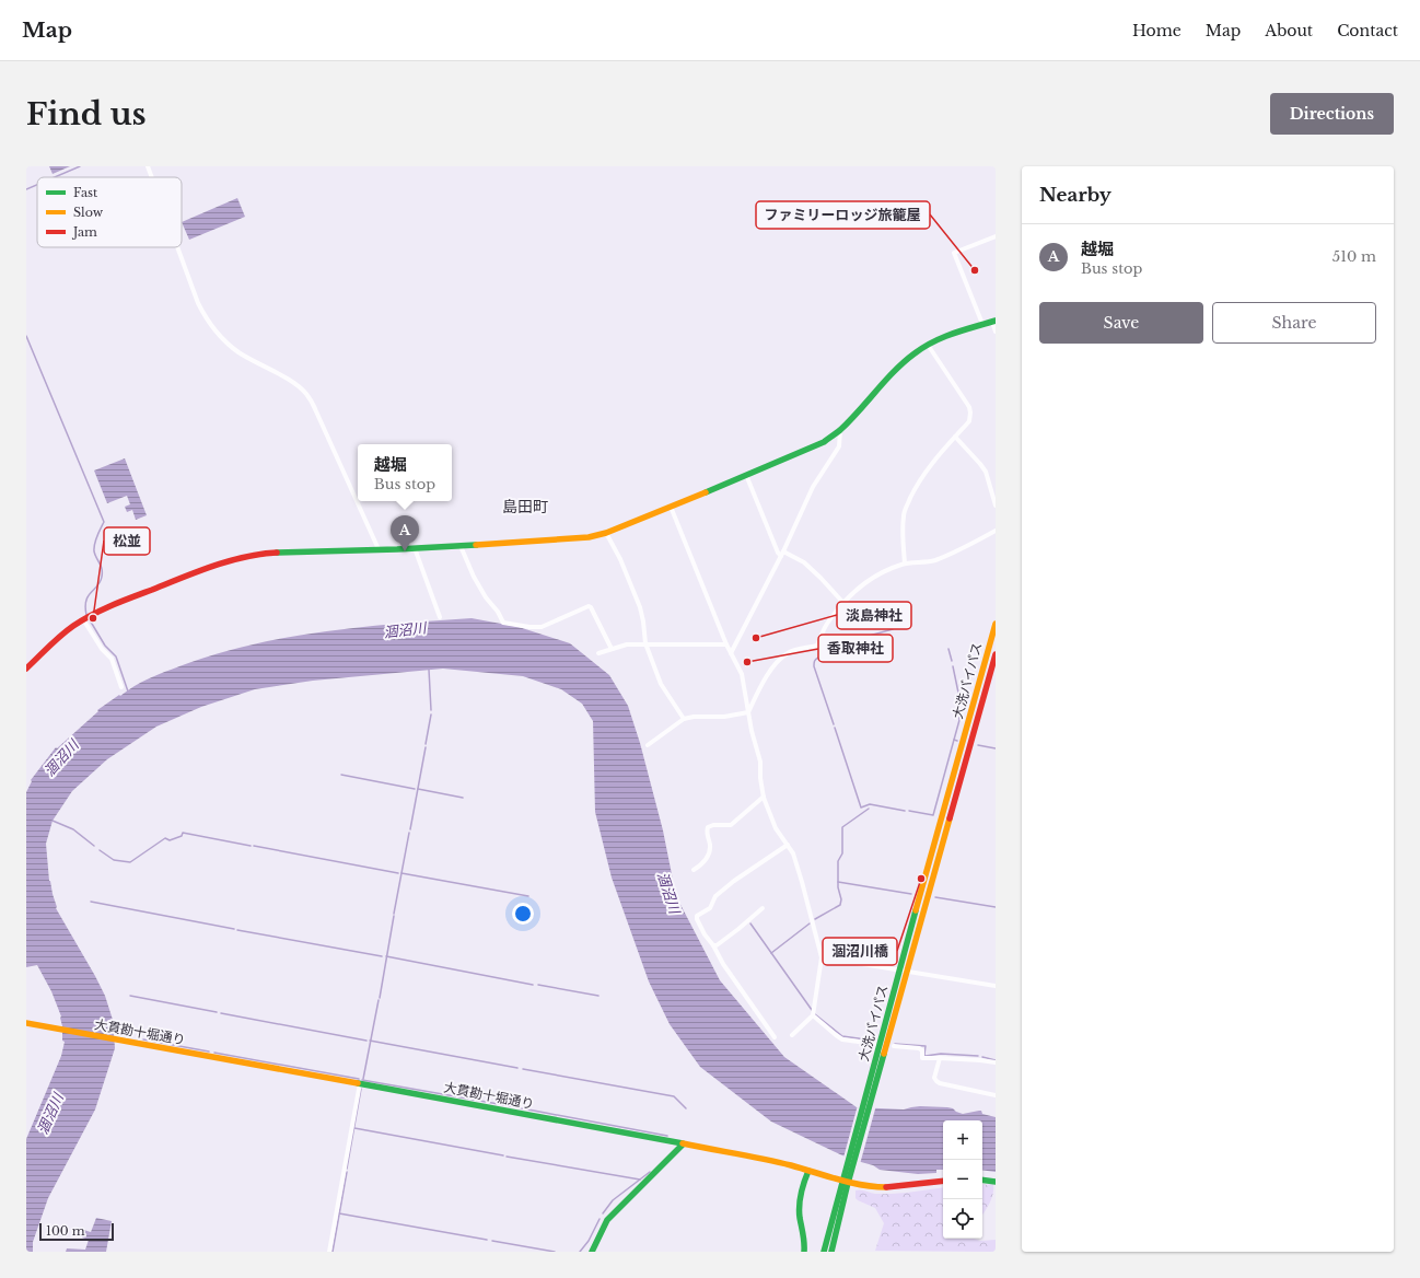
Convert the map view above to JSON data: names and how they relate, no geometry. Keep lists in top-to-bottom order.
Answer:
{
  "streets": {
    "main road": ["大洗バイパス", "大貫勘十堀通り"]
  },
  "districts": ["島田町"],
  "water": ["涸沼川"],
  "places": [
    "ファミリーロッジ旅籠屋",
    "松並",
    "淡島神社",
    "香取神社",
    "涸沼川橋"
  ],
  "legend": ["Fast", "Slow", "Jam"],
  "scale_bar": "100 m",
  "page": {
    "header": "Map",
    "nav": [
      "Home",
      "Map",
      "About",
      "Contact"
    ],
    "buttons": [
      "Directions",
      ["Save", "Share"]
    ],
    "title": "Find us",
    "heading": "Nearby",
    "list": [
      {
        "mark": "A",
        "name": "越堀",
        "note": "Bus stop",
        "value": "510 m"
      }
    ],
    "popup": ["越堀", "Bus stop"],
    "pins": "A",
    "map_buttons": ["+", "−"],
    "scale": "100 m"
  }
}
